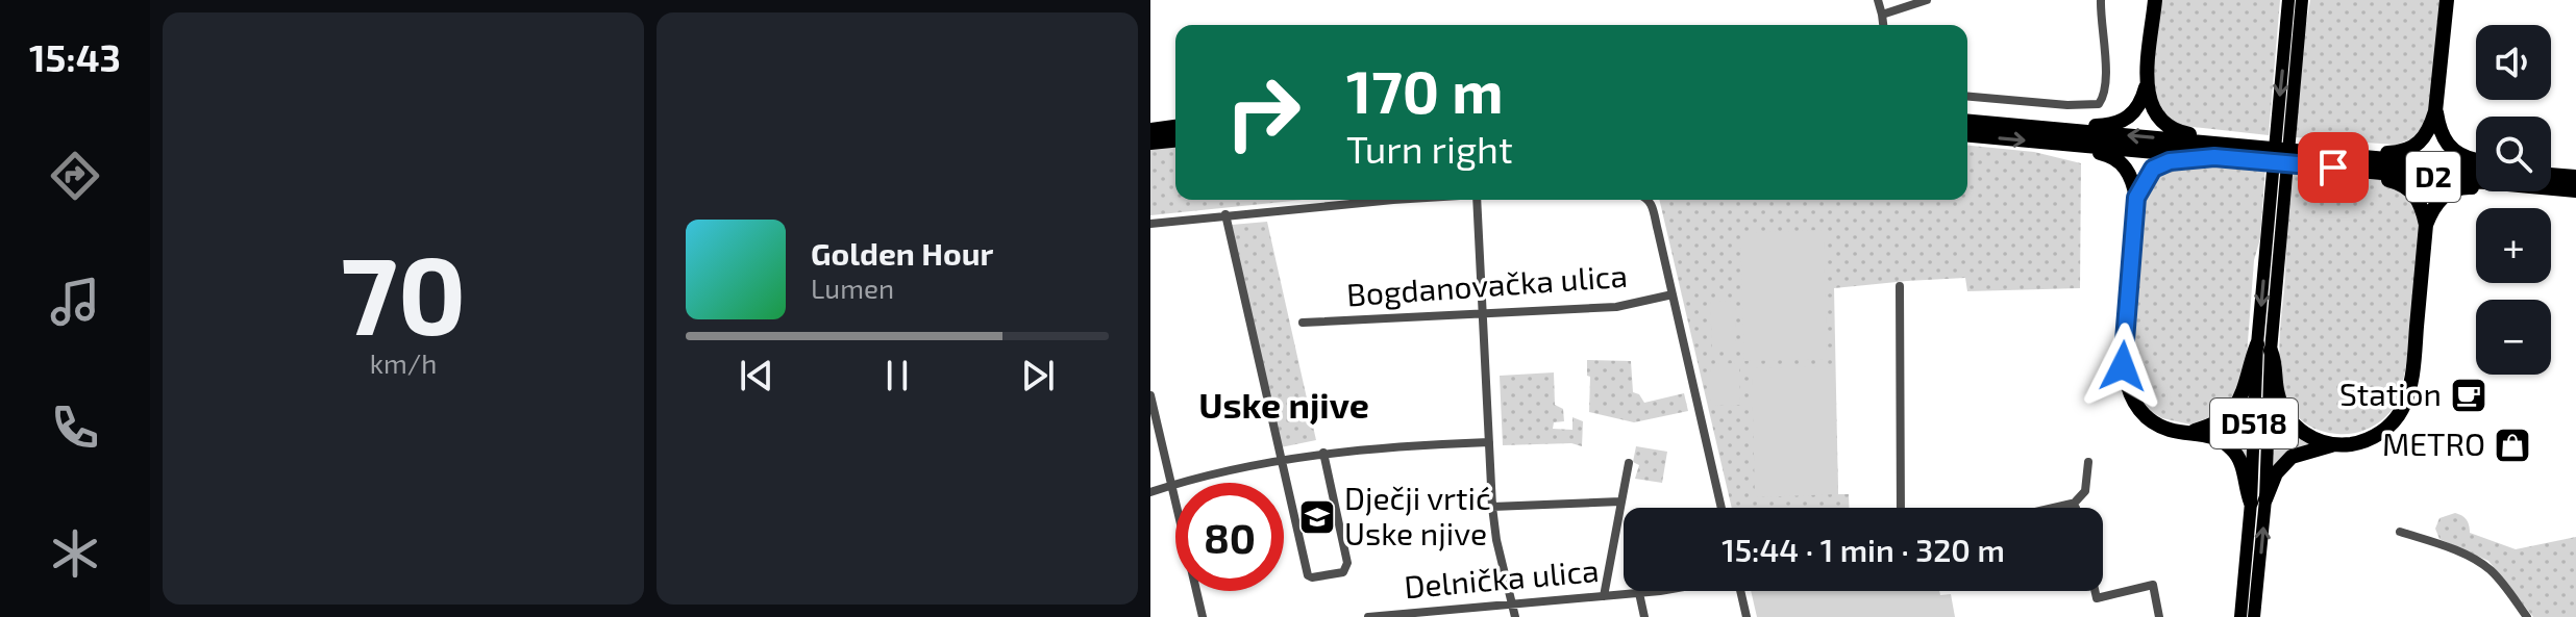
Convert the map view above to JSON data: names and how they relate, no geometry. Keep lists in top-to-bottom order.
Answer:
{
  "streets": {
    "highway": ["D2"],
    "main road": ["D518"],
    "street": ["Bogdanovačka ulica", "Delnička ulica"]
  },
  "districts": ["Uske njive"],
  "places": {
    "cafe": ["Station"],
    "shop": ["METRO"],
    "school or university": ["Dječji vrtić Uske njive"]
  },
  "page": {
    "tabs": "15:43",
    "tile": ["70", "km/h"],
    "map_buttons": ["+", "−"],
    "turn": ["170 m", "Turn right"],
    "song": ["Golden Hour", "Lumen"],
    "limit": "80",
    "trip": "15:44 · 1 min · 320 m"
  }
}
